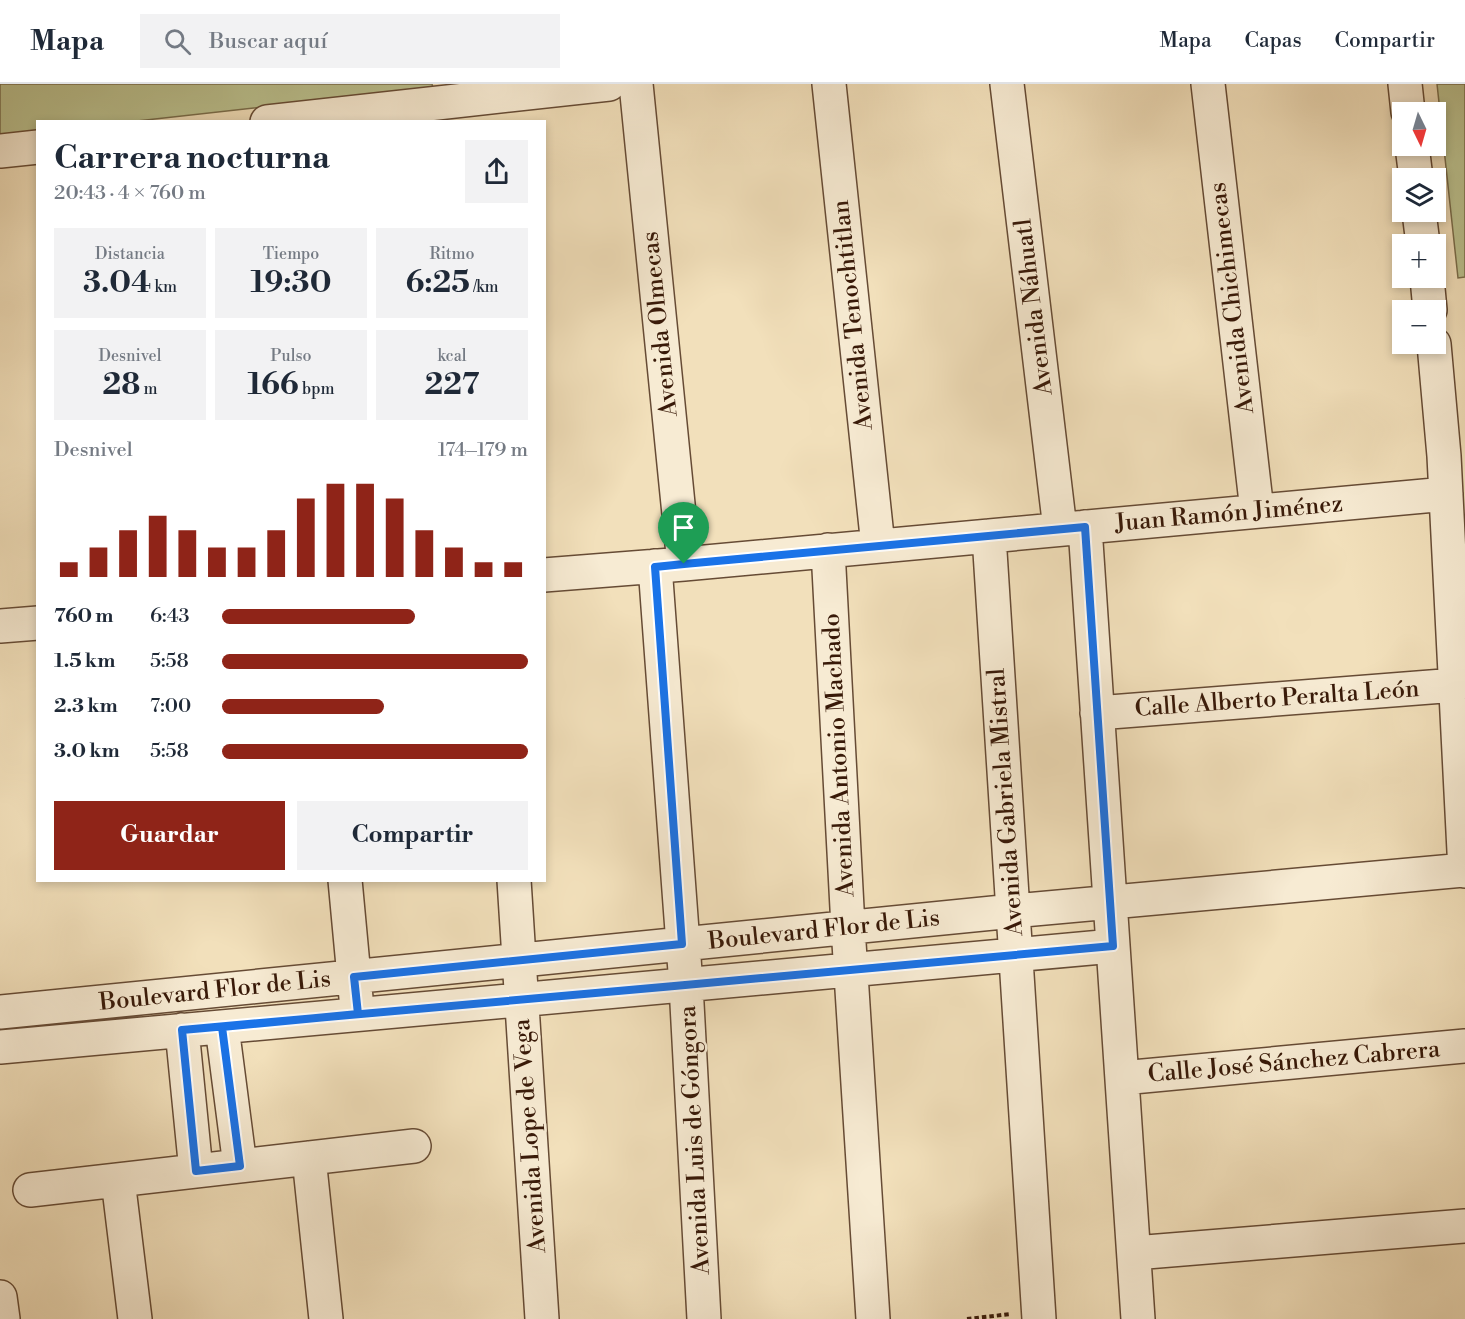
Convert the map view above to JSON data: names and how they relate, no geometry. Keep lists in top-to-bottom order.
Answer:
{
  "streets": {
    "street": [
      "Avenida Chichimecas",
      "Avenida Náhuatl",
      "Avenida Tenochtitlan",
      "Avenida Olmecas",
      "Juan Ramón Jiménez",
      "Calle Alberto Peralta León",
      "Avenida Antonio Machado",
      "Avenida Gabriela Mistral",
      "Boulevard Flor de Lis",
      "Calle José Sánchez Cabrera",
      "Avenida Lope de Vega",
      "Avenida Luis de Góngora"
    ]
  },
  "crossings": [
    ["Avenida Chichimecas", "Juan Ramón Jiménez"],
    ["Avenida Náhuatl", "Juan Ramón Jiménez"],
    ["Avenida Náhuatl", "Calle Alberto Peralta León"],
    ["Avenida Náhuatl", "Boulevard Flor de Lis"],
    ["Avenida Náhuatl", "Calle José Sánchez Cabrera"],
    ["Avenida Tenochtitlan", "Juan Ramón Jiménez"],
    ["Avenida Olmecas", "Juan Ramón Jiménez"],
    ["Avenida Olmecas", "Avenida Luis de Góngora"],
    ["Juan Ramón Jiménez", "Avenida Antonio Machado"],
    ["Juan Ramón Jiménez", "Avenida Gabriela Mistral"],
    ["Juan Ramón Jiménez", "Avenida Luis de Góngora"],
    ["Avenida Antonio Machado", "Boulevard Flor de Lis"],
    ["Avenida Gabriela Mistral", "Boulevard Flor de Lis"],
    ["Boulevard Flor de Lis", "Avenida Lope de Vega"],
    ["Boulevard Flor de Lis", "Avenida Luis de Góngora"]
  ],
  "north": "bottom",
  "page": {
    "header": "Mapa",
    "search": "Buscar aquí",
    "nav": ["Mapa", "Capas", "Compartir"],
    "map_buttons": ["+", "−"],
    "heading": ["Carrera nocturna", "20:43 · 4 × 760 m"],
    "stats": [
      ["Distancia", "3.04 km"],
      ["Tiempo", "19:30"],
      ["Ritmo", "6:25 /km"],
      ["Desnivel", "28 m"],
      ["Pulso", "166 bpm"],
      ["kcal", "227"]
    ],
    "chart": ["Desnivel", "174–179 m"],
    "list": [
      {
        "name": "760 m",
        "note": "6:43"
      },
      {
        "name": "1.5 km",
        "note": "5:58"
      },
      {
        "name": "2.3 km",
        "note": "7:00"
      },
      {
        "name": "3.0 km",
        "note": "5:58"
      }
    ],
    "buttons": ["Guardar", "Compartir"]
  }
}
